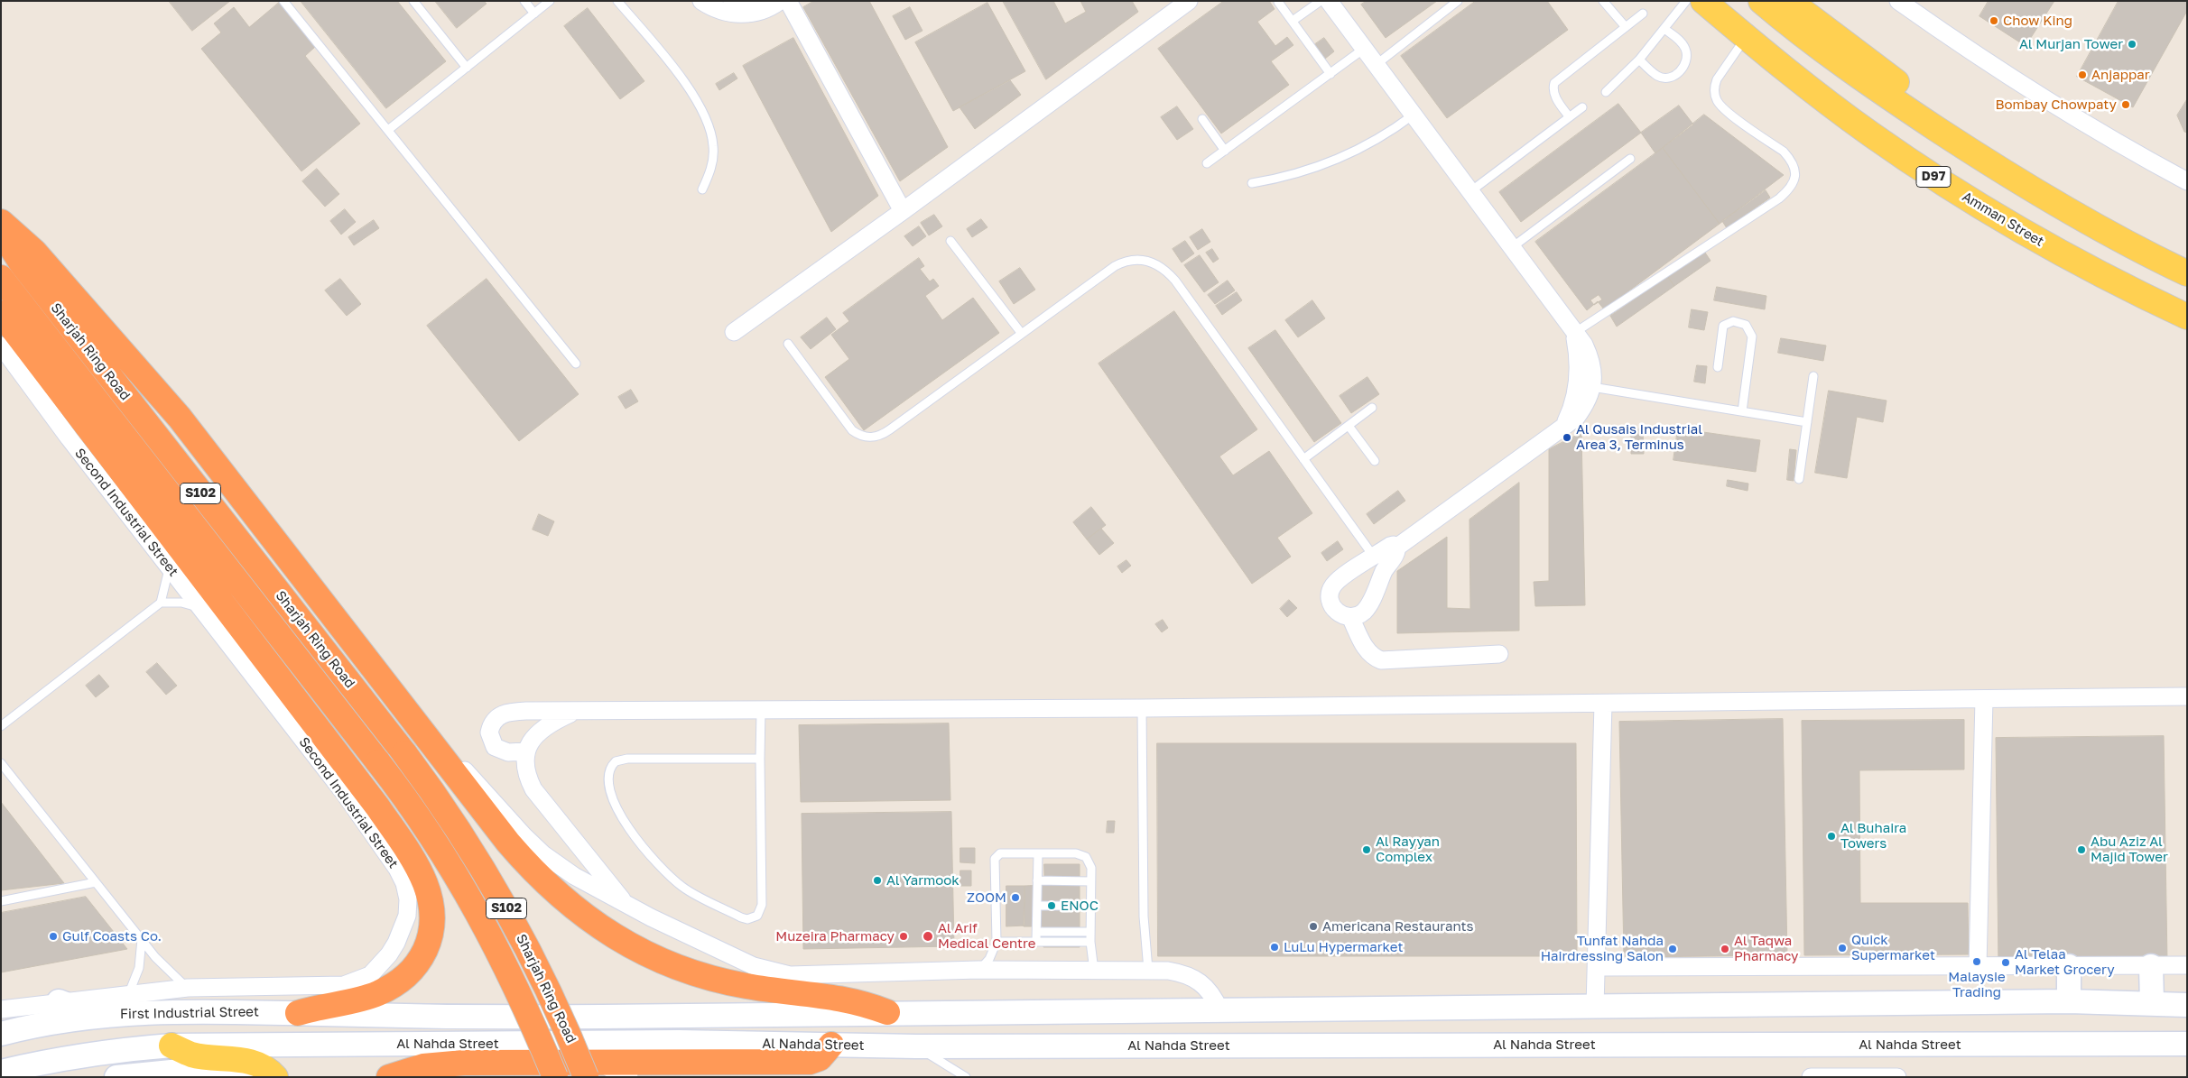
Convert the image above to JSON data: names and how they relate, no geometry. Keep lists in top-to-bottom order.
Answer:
{
  "streets": {
    "highway": ["Sharjah Ring Road", "S102"],
    "main road": [
      "D97",
      "Amman Street",
      "First Industrial Street",
      "Al Nahda Street"
    ],
    "street": ["Second Industrial Street"]
  },
  "crossings": [
    ["First Industrial Street", "Al Nahda Street"]
  ],
  "places": [
    "Chow King",
    "Al Murjan Tower",
    "Anjappar",
    "Bombay Chowpaty",
    "Al Qusais Industrial Area 3, Terminus",
    "Al Buhaira Towers",
    "Al Rayyan Complex",
    "Abu Aziz Al Majid Tower",
    "Al Yarmook",
    "ZOOM",
    "ENOC",
    "Americana Restaurants",
    "Gulf Coasts Co.",
    "Muzeira Pharmacy",
    "Al Arif Medical Centre",
    "LuLu Hypermarket",
    "Quick Supermarket",
    "Tunfat Nahda Hairdressing Salon",
    "Al Taqwa Pharmacy",
    "Malaysie Trading",
    "Al Telaa Market Grocery"
  ]
}
